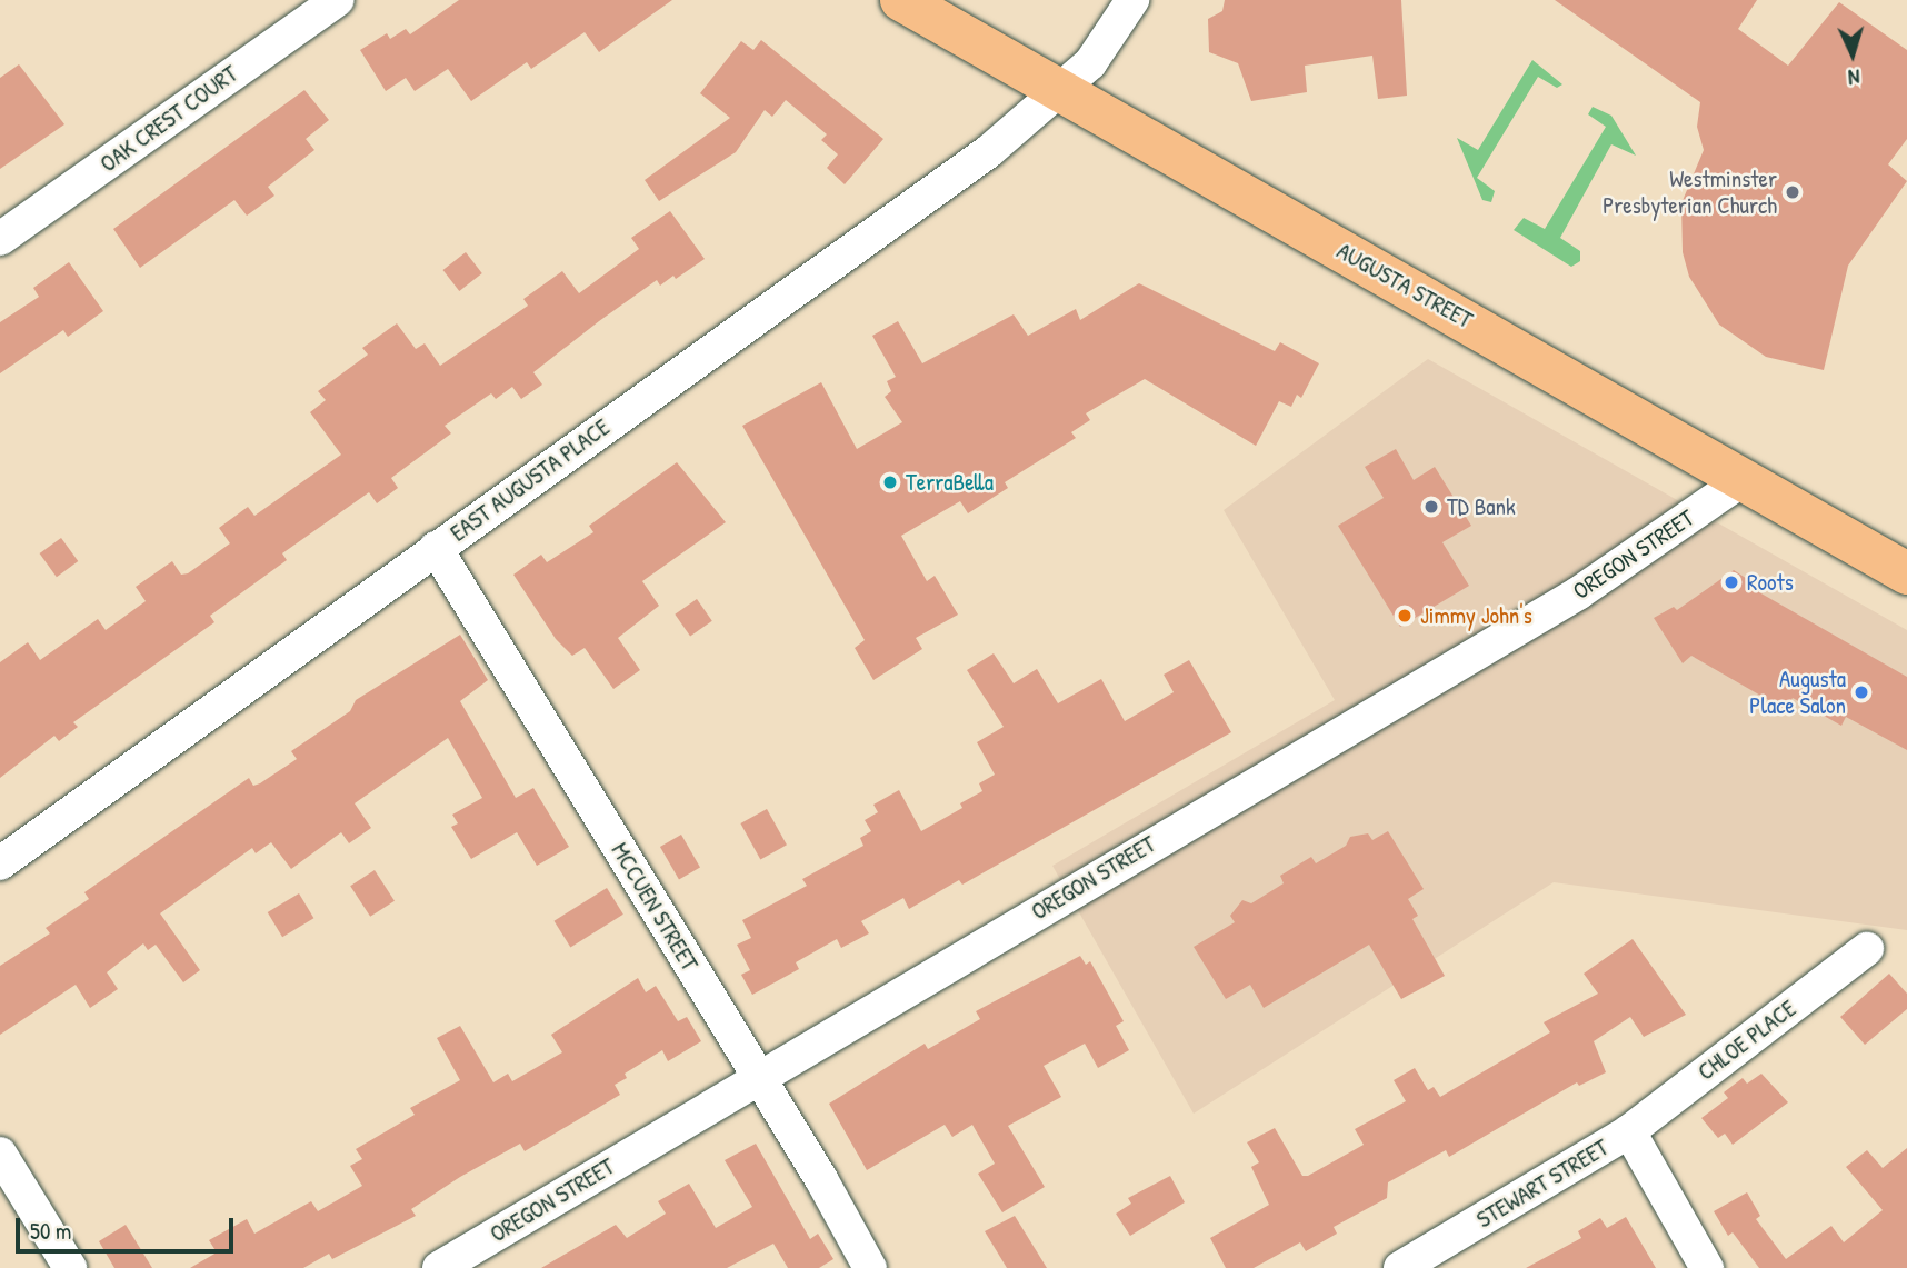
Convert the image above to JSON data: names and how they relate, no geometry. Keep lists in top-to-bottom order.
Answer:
{
  "streets": {
    "main road": ["AUGUSTA STREET"],
    "street": [
      "OAK CREST COURT",
      "EAST AUGUSTA PLACE",
      "OREGON STREET",
      "MCCUEN STREET",
      "CHLOE PLACE",
      "STEWART STREET"
    ]
  },
  "crossings": [
    ["AUGUSTA STREET", "EAST AUGUSTA PLACE"],
    ["AUGUSTA STREET", "OREGON STREET"],
    ["EAST AUGUSTA PLACE", "MCCUEN STREET"],
    ["OREGON STREET", "MCCUEN STREET"],
    ["CHLOE PLACE", "STEWART STREET"]
  ],
  "places": [
    "Westminster Presbyterian Church",
    "TerraBella",
    "TD Bank",
    "Roots",
    "Jimmy John's",
    "Augusta Place Salon"
  ],
  "scale_bar": "50 m",
  "north": "bottom"
}
